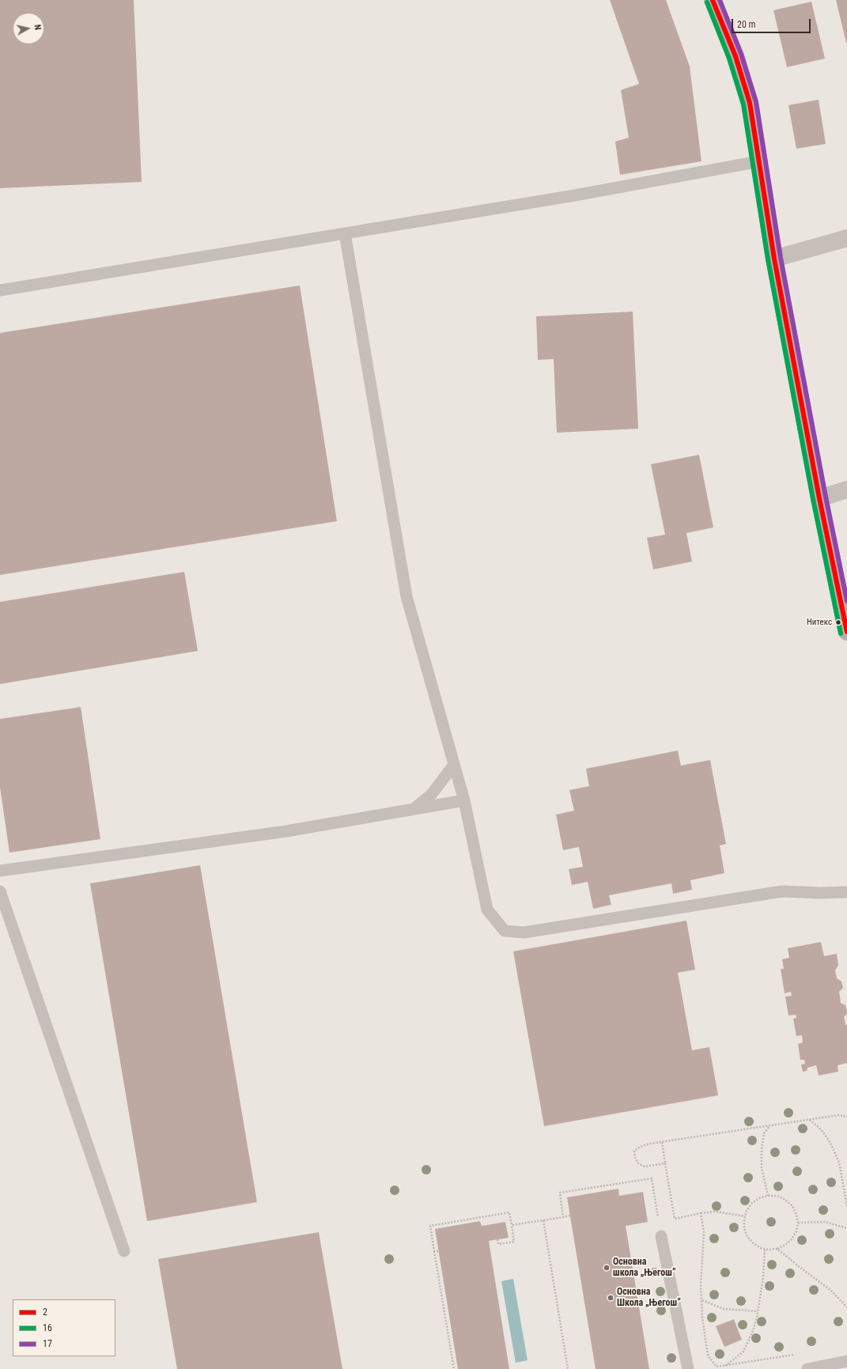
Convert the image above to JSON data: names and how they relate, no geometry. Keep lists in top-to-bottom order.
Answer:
{
  "places": ["Нитекс", "Основна школа „Његош”", "Основна Школа „Његош”"],
  "lines": ["transit line 2", "transit line 17", "transit line 16"],
  "legend": ["2", "16", "17"],
  "scale_bar": "20 m",
  "north": "right"
}
